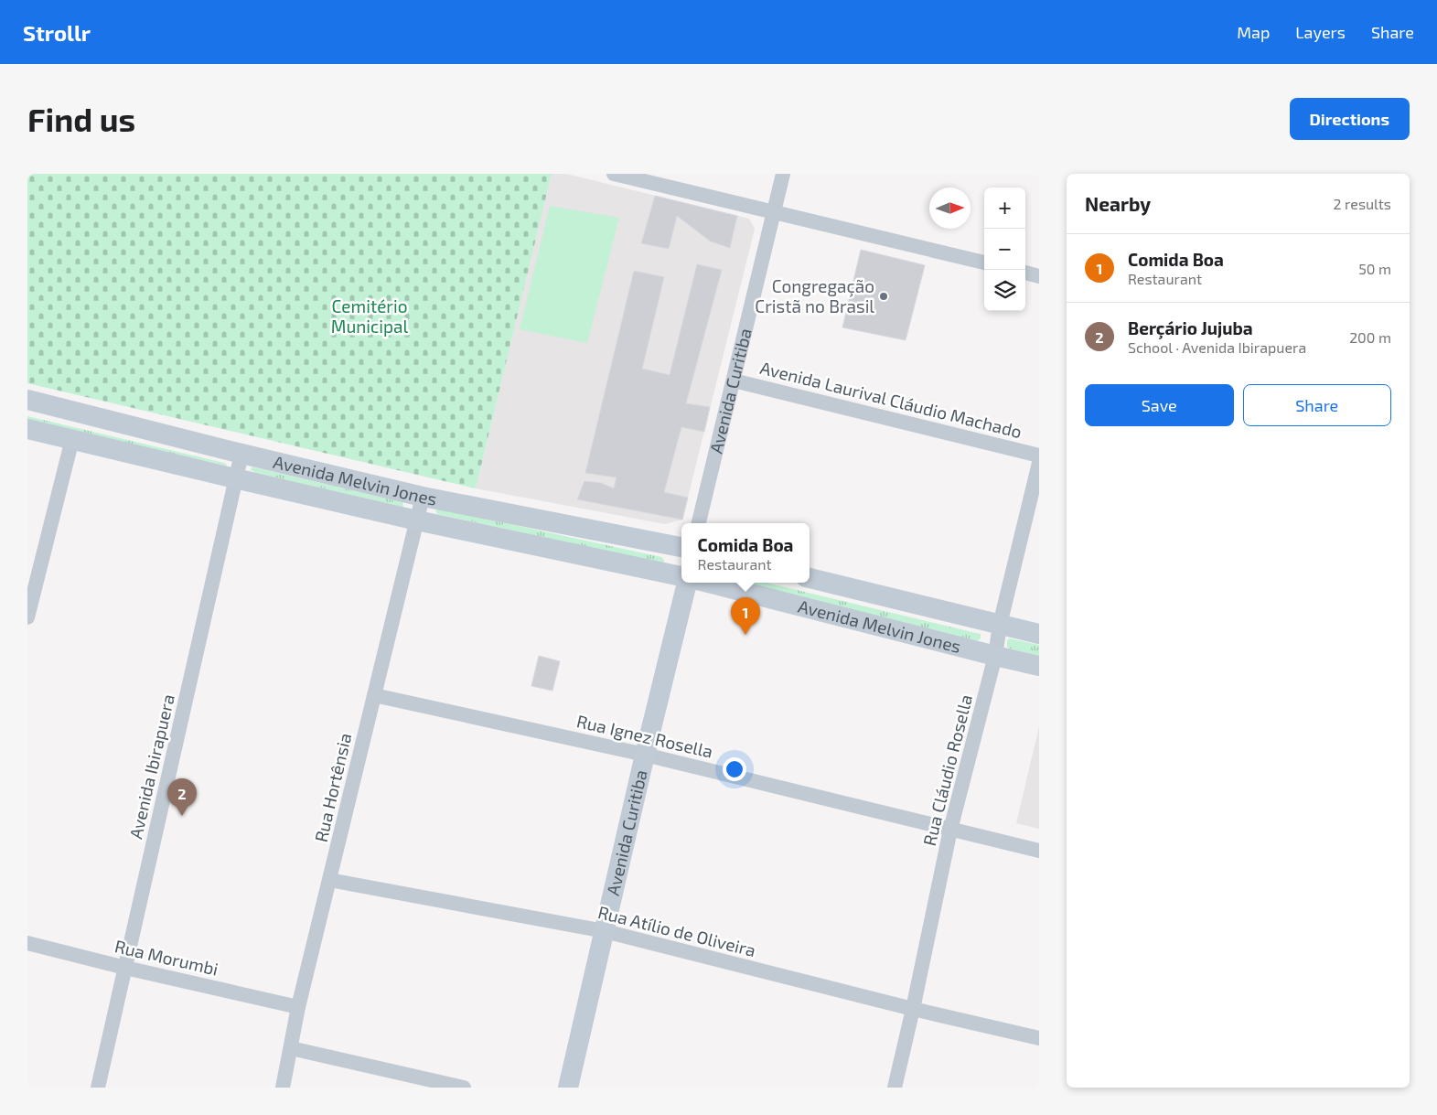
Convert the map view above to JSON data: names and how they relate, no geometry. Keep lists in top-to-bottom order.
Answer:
{
  "streets": {
    "street": [
      "Avenida Curitiba",
      "Avenida Laurival Cláudio Machado",
      "Avenida Melvin Jones",
      "Rua Ignez Rosella",
      "Avenida Ibirapuera",
      "Rua Cláudio Rosella",
      "Rua Hortênsia",
      "Rua Atílio de Oliveira",
      "Rua Morumbi"
    ]
  },
  "crossings": [
    ["Avenida Curitiba", "Avenida Laurival Cláudio Machado"],
    ["Avenida Curitiba", "Rua Ignez Rosella"],
    ["Avenida Curitiba", "Rua Atílio de Oliveira"],
    ["Avenida Melvin Jones", "Avenida Ibirapuera"],
    ["Avenida Melvin Jones", "Rua Cláudio Rosella"],
    ["Avenida Melvin Jones", "Rua Hortênsia"],
    ["Rua Ignez Rosella", "Rua Cláudio Rosella"],
    ["Rua Ignez Rosella", "Rua Hortênsia"],
    ["Avenida Ibirapuera", "Rua Morumbi"],
    ["Rua Cláudio Rosella", "Rua Atílio de Oliveira"],
    ["Rua Hortênsia", "Rua Atílio de Oliveira"],
    ["Rua Hortênsia", "Rua Morumbi"]
  ],
  "parks": ["Cemitério Municipal"],
  "places": ["Congregação Cristã no Brasil"],
  "north": "right",
  "page": {
    "header": "Strollr",
    "nav": ["Map", "Layers", "Share"],
    "buttons": [
      "Directions",
      ["Save", "Share"]
    ],
    "title": "Find us",
    "heading": ["Nearby", "2 results"],
    "map_buttons": ["+", "−"],
    "list": [
      {
        "mark": "1",
        "name": "Comida Boa",
        "note": "Restaurant",
        "value": "50 m"
      },
      {
        "mark": "2",
        "name": "Berçário Jujuba",
        "note": "School · Avenida Ibirapuera",
        "value": "200 m"
      }
    ],
    "popup": ["Comida Boa", "Restaurant"],
    "pins": ["1", "2"]
  }
}
